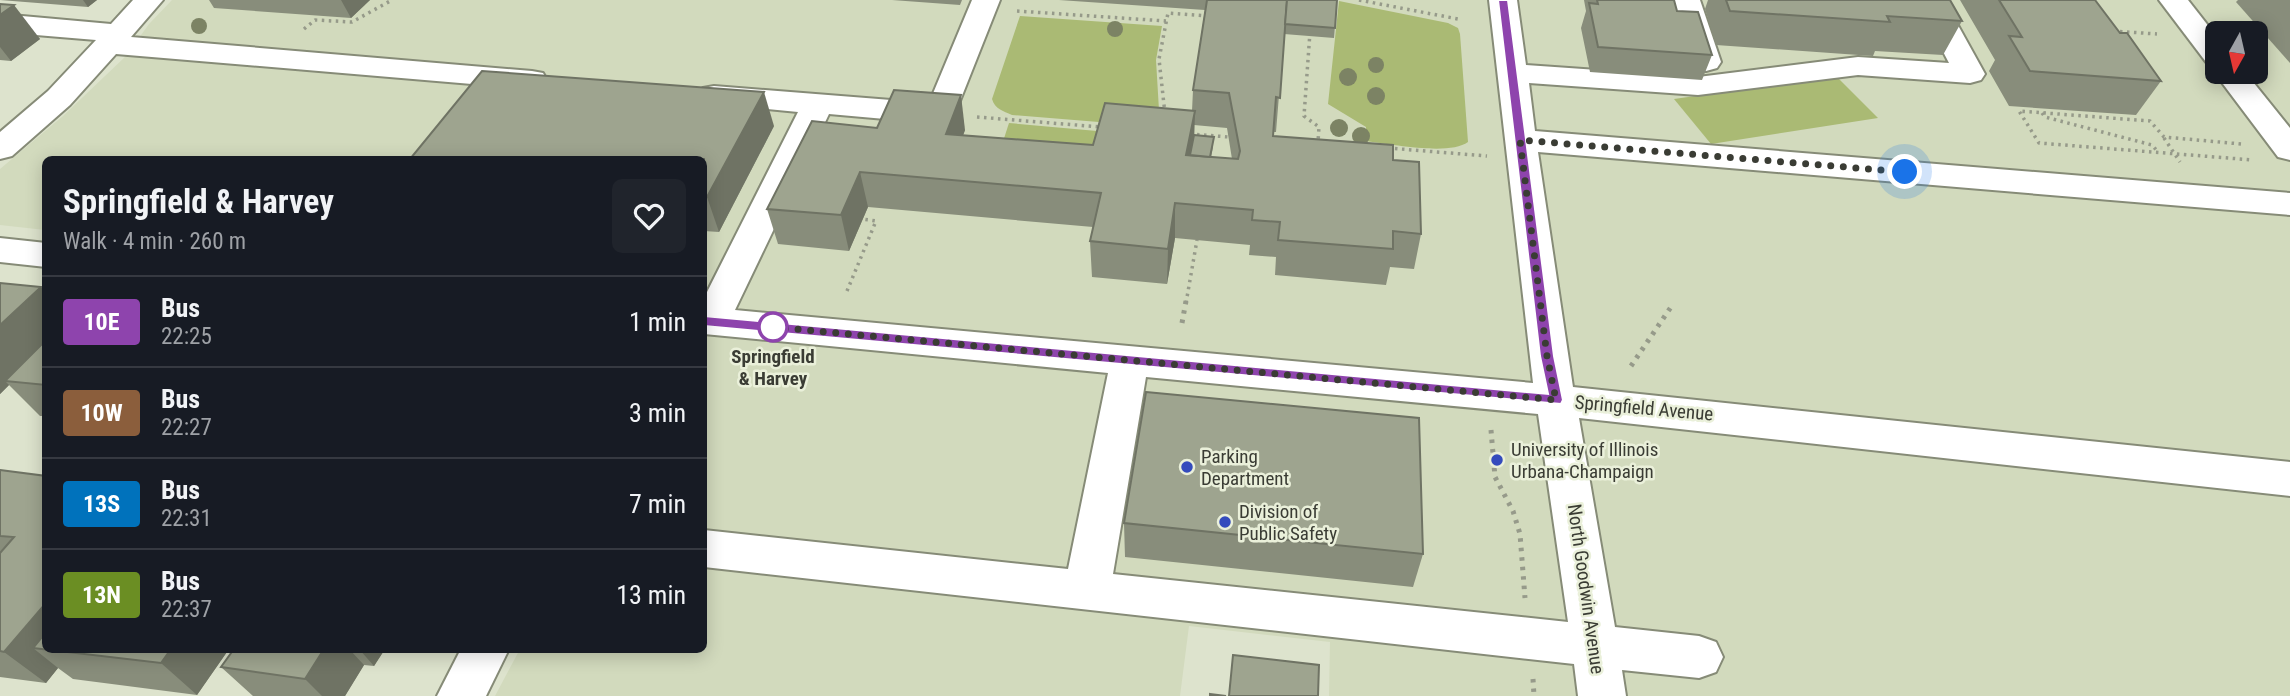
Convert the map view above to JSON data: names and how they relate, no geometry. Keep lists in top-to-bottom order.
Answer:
{
  "streets": {
    "street": ["Springfield Avenue", "North Goodwin Avenue"]
  },
  "crossings": [
    ["Springfield Avenue", "North Goodwin Avenue"]
  ],
  "places": [
    "Springfield & Harvey",
    "University of Illinois Urbana-Champaign",
    "Parking Department",
    "Division of Public Safety"
  ],
  "lines": ["bus line 10E"],
  "north": "bottom",
  "page": {
    "heading": ["Springfield & Harvey", "Walk · 4 min · 260 m"],
    "list": [
      {
        "mark": "10E",
        "name": "Bus",
        "note": "22:25",
        "value": "1 min"
      },
      {
        "mark": "10W",
        "name": "Bus",
        "note": "22:27",
        "value": "3 min"
      },
      {
        "mark": "13S",
        "name": "Bus",
        "note": "22:31",
        "value": "7 min"
      },
      {
        "mark": "13N",
        "name": "Bus",
        "note": "22:37",
        "value": "13 min"
      }
    ]
  }
}
